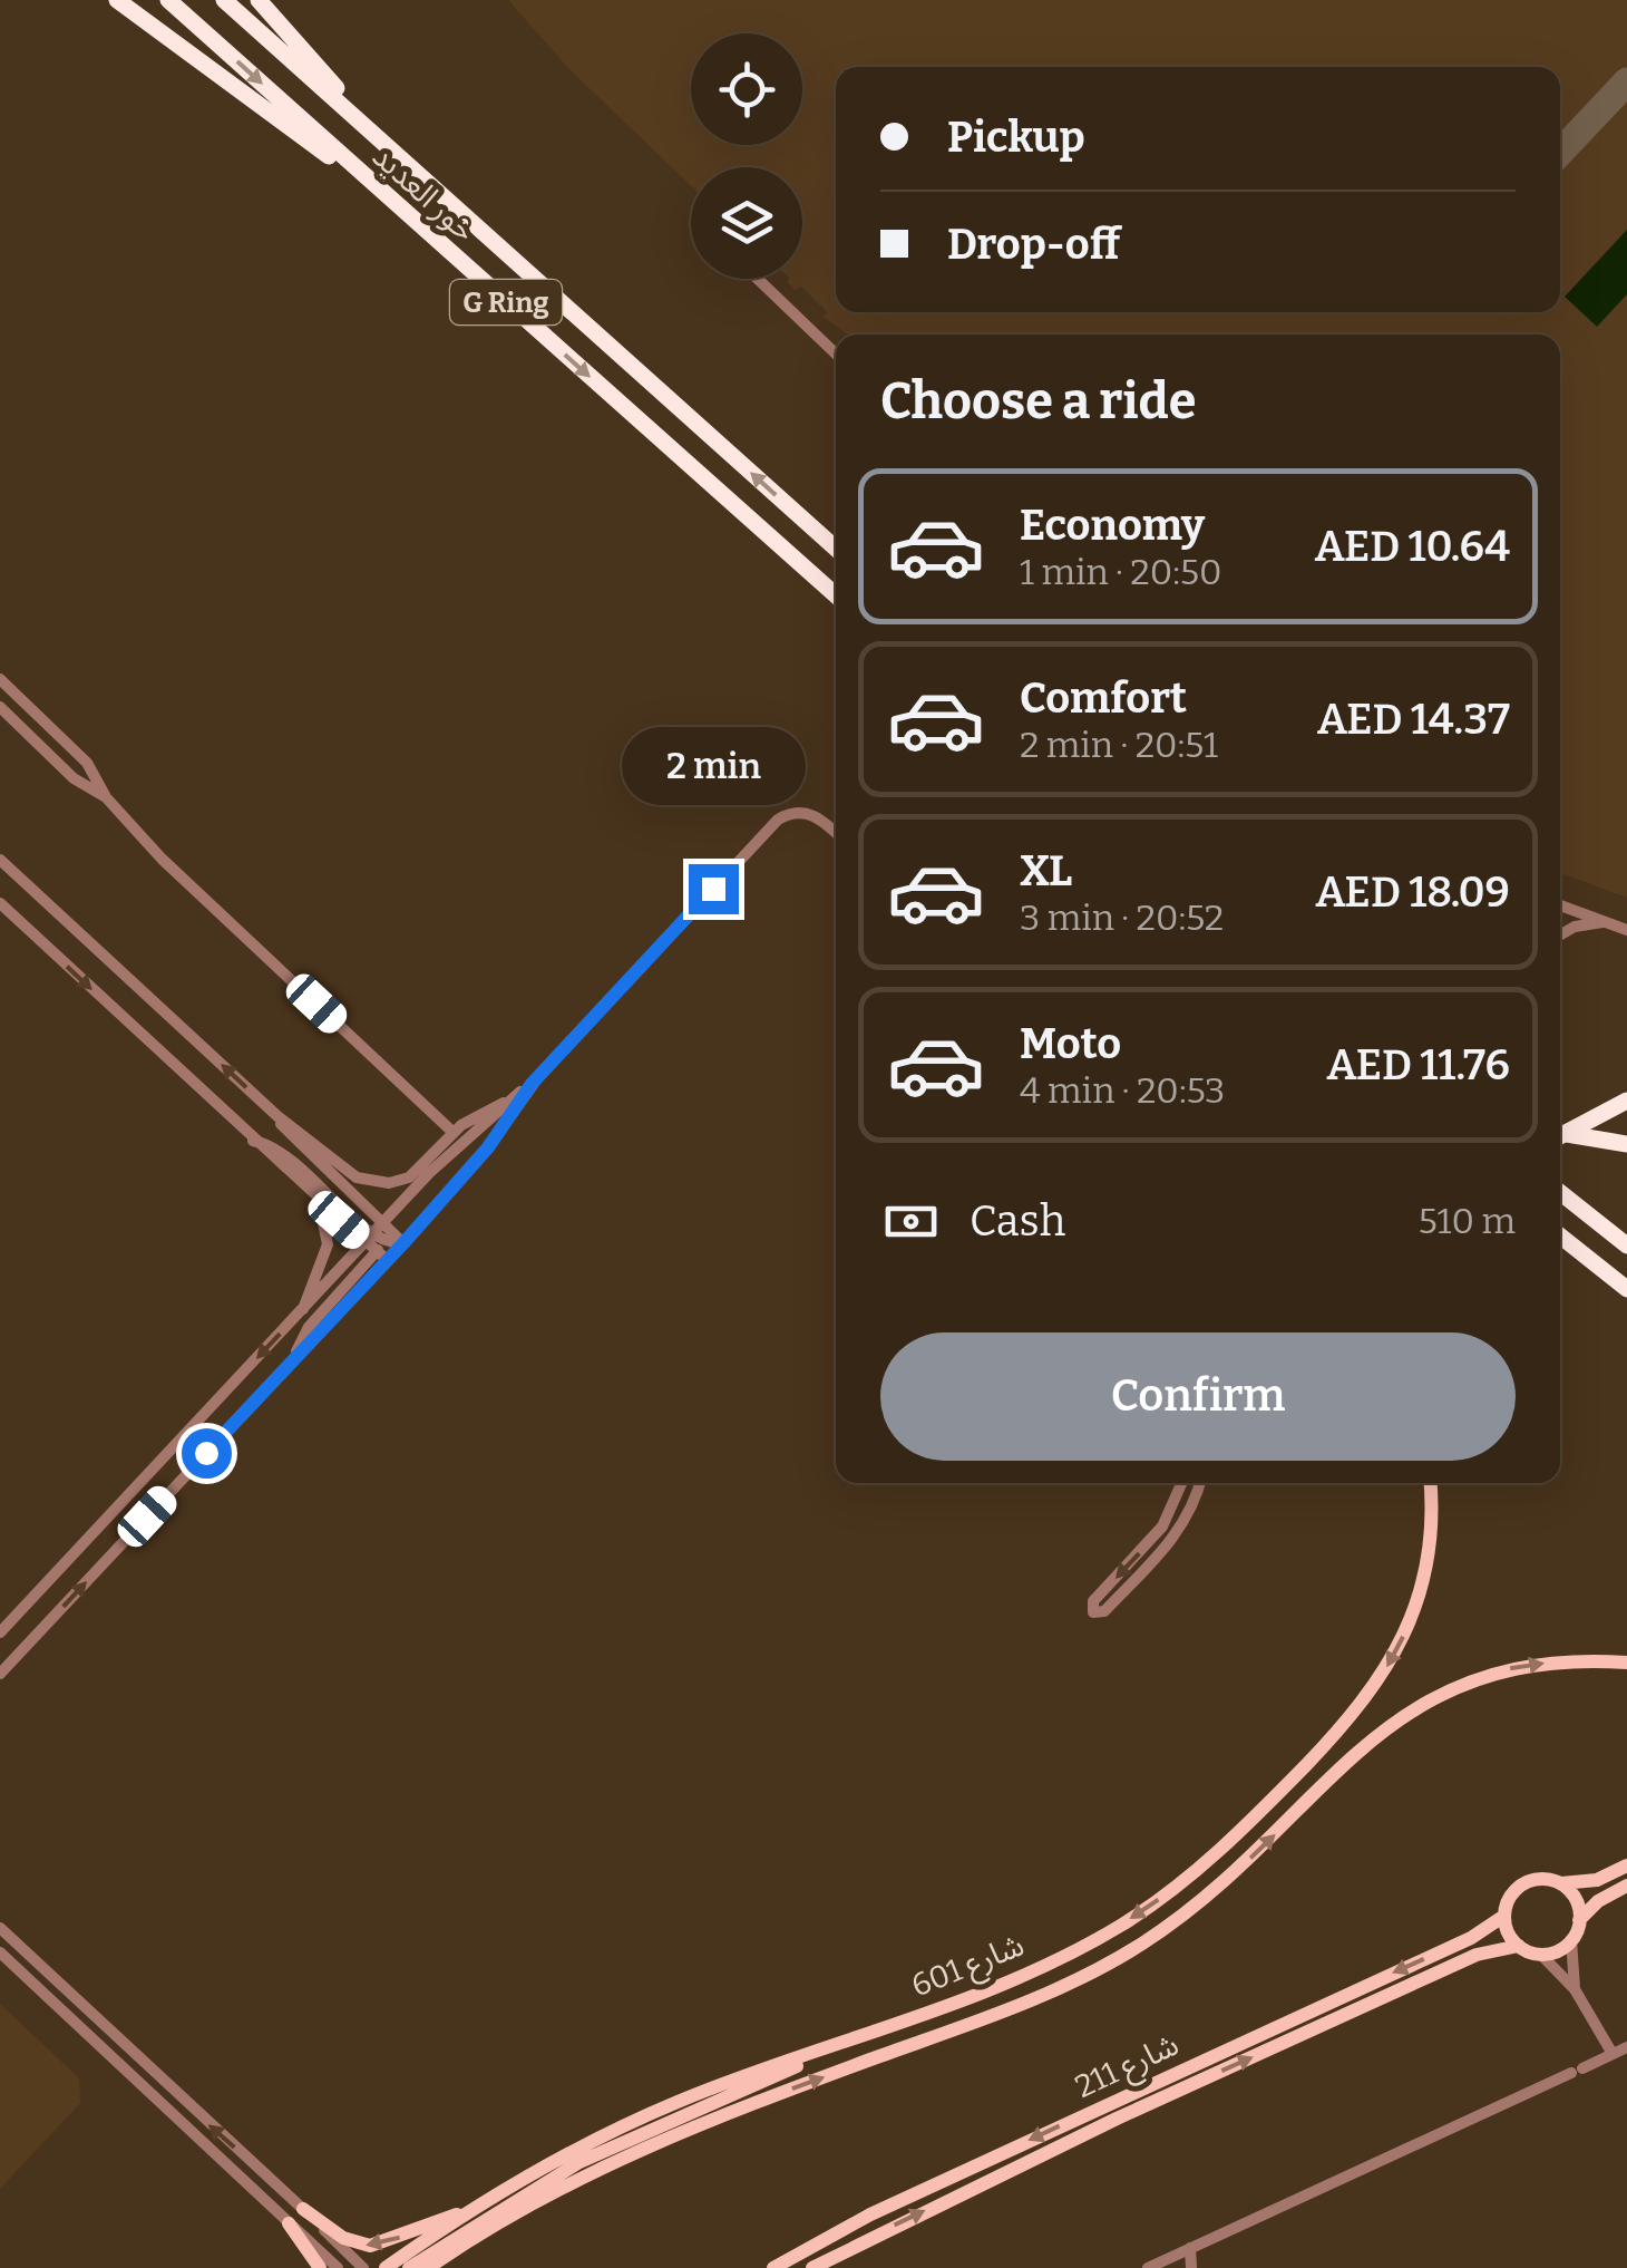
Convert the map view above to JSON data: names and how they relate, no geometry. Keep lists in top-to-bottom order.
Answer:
{
  "streets": {
    "highway": ["خور العديد", "G Ring"],
    "main road": ["شارع 601", "شارع 211"]
  },
  "page": {
    "banner": ["Pickup", "Drop-off"],
    "heading": "Choose a ride",
    "list": [
      {
        "name": "Economy",
        "note": "1 min · 20:50",
        "value": "AED 10.64"
      },
      {
        "name": "Comfort",
        "note": "2 min · 20:51",
        "value": "AED 14.37"
      },
      {
        "name": "XL",
        "note": "3 min · 20:52",
        "value": "AED 18.09"
      },
      {
        "name": "Moto",
        "note": "4 min · 20:53",
        "value": "AED 11.76"
      }
    ],
    "bubble": "2 min",
    "pay": ["Cash", "510 m"],
    "buttons": "Confirm"
  }
}
